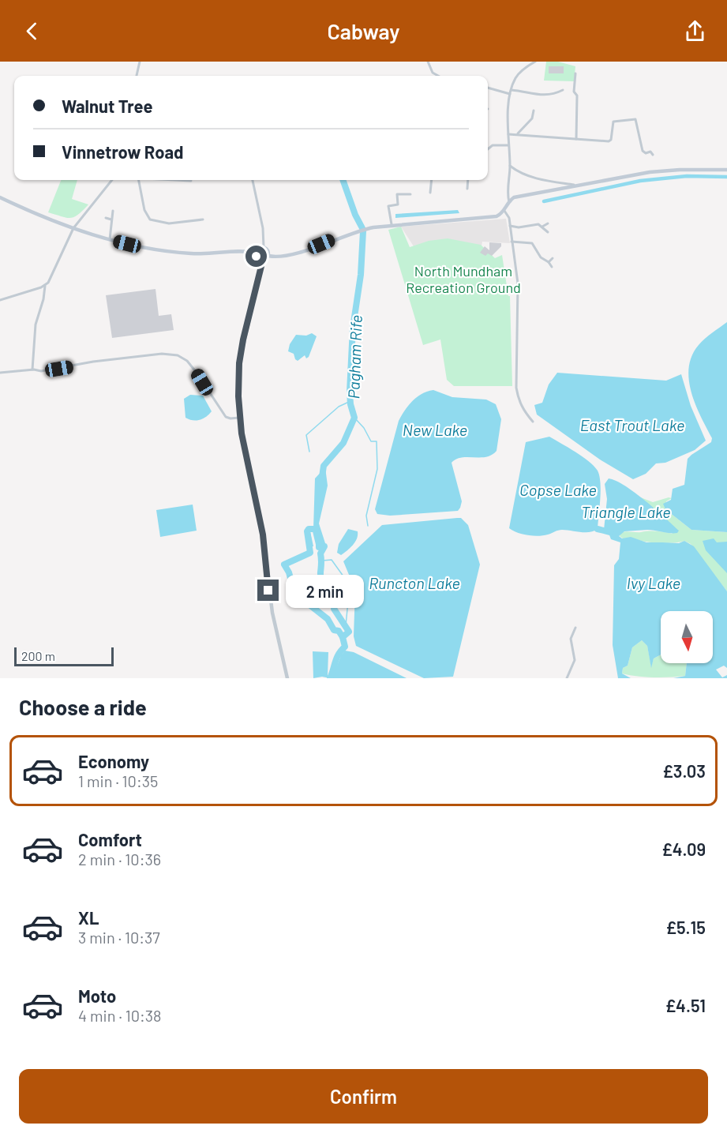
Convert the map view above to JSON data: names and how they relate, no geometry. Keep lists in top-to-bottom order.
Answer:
{
  "water": [
    "Pagham Rife",
    "East Trout Lake",
    "New Lake",
    "Copse Lake",
    "Triangle Lake",
    "Runcton Lake",
    "Ivy Lake"
  ],
  "parks": ["North Mundham Recreation Ground"],
  "scale_bar": "200 m",
  "north": "bottom",
  "page": {
    "header": "Cabway",
    "banner": ["Walnut Tree", "Vinnetrow Road"],
    "bubble": "2 min",
    "scale": "200 m",
    "heading": "Choose a ride",
    "list": [
      {
        "name": "Economy",
        "note": "1 min · 10:35",
        "value": "£3.03"
      },
      {
        "name": "Comfort",
        "note": "2 min · 10:36",
        "value": "£4.09"
      },
      {
        "name": "XL",
        "note": "3 min · 10:37",
        "value": "£5.15"
      },
      {
        "name": "Moto",
        "note": "4 min · 10:38",
        "value": "£4.51"
      }
    ],
    "buttons": "Confirm"
  }
}
